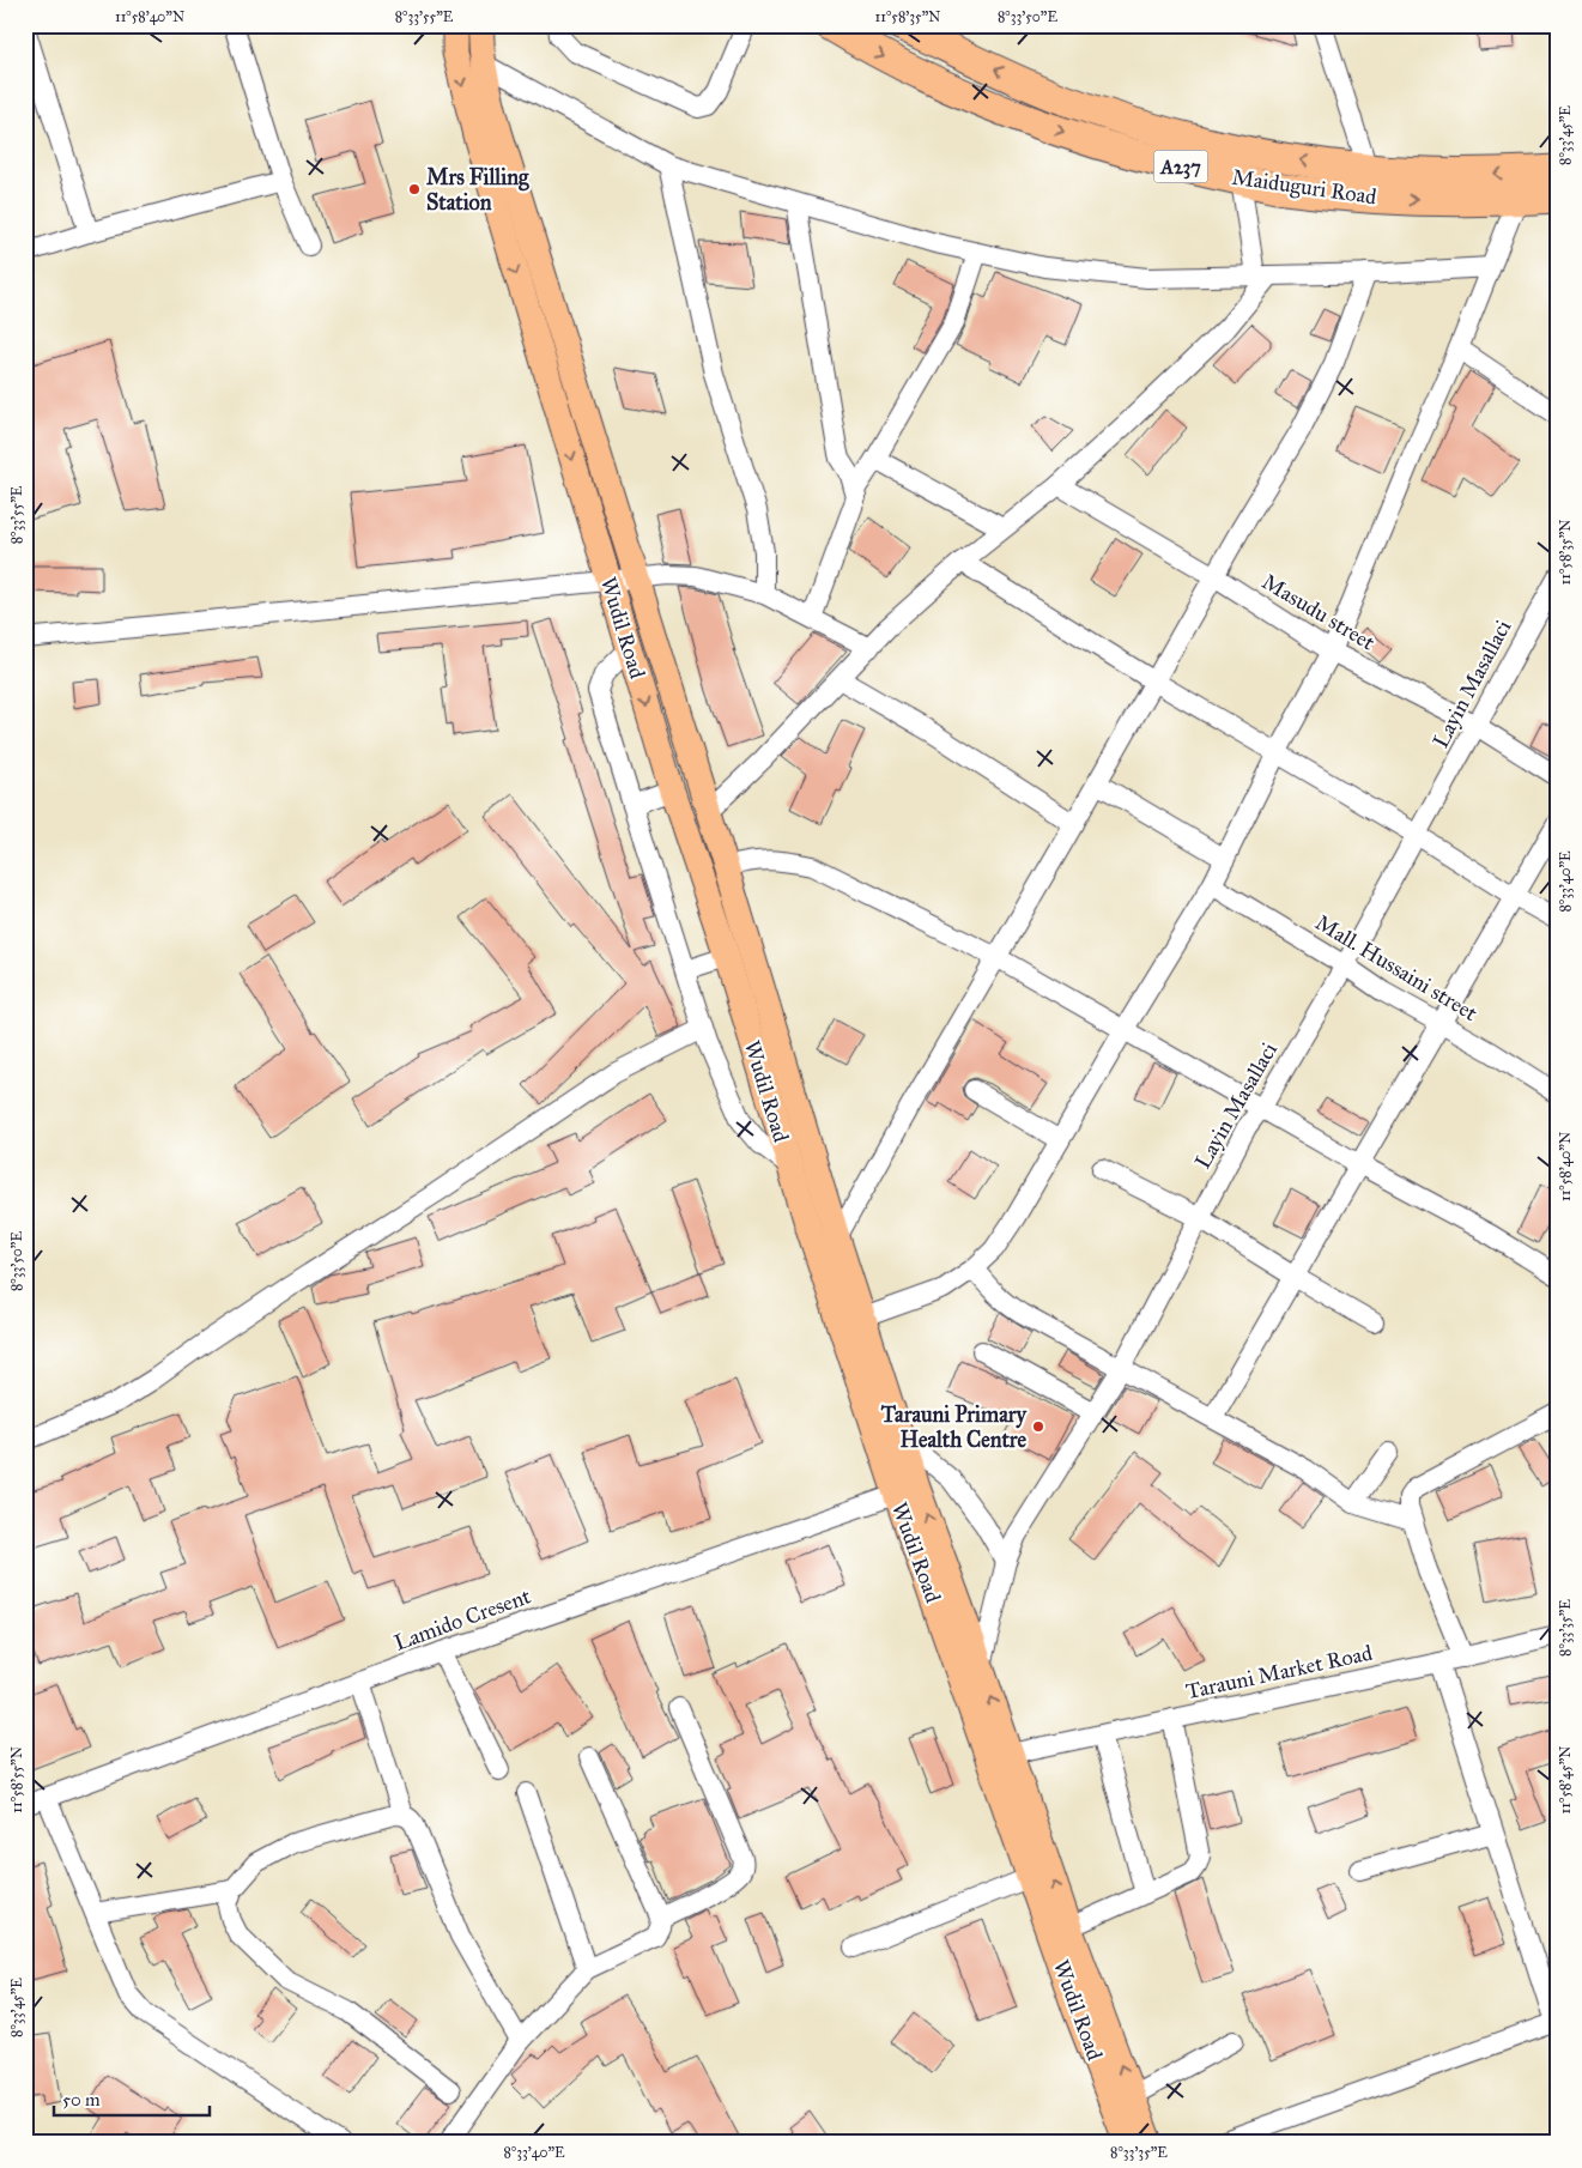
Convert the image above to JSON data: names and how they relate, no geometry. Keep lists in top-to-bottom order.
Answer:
{
  "streets": {
    "highway": ["A237", "Maiduguri Road"],
    "main road": ["Wudil Road"],
    "street": [
      "Masudu street",
      "Layin Masallaci",
      "Mall. Hussaini street",
      "Lamido Cresent",
      "Tarauni Market Road"
    ]
  },
  "crossings": [
    ["Masudu street", "Layin Masallaci"],
    ["Wudil Road", "Layin Masallaci"],
    ["Wudil Road", "Lamido Cresent"],
    ["Wudil Road", "Tarauni Market Road"],
    ["Layin Masallaci", "Mall. Hussaini street"]
  ],
  "places": ["Mrs Filling Station", "Tarauni Primary Health Centre"],
  "scale_bar": "50 m",
  "coordinates": [
    "11°58'40\"N",
    "8°33'55\"E",
    "11°58'35\"N",
    "8°33'50\"E",
    "8°33'45\"E",
    "8°33'40\"E",
    "8°33'35\"E",
    "11°58'55\"N",
    "11°58'45\"N"
  ]
}
